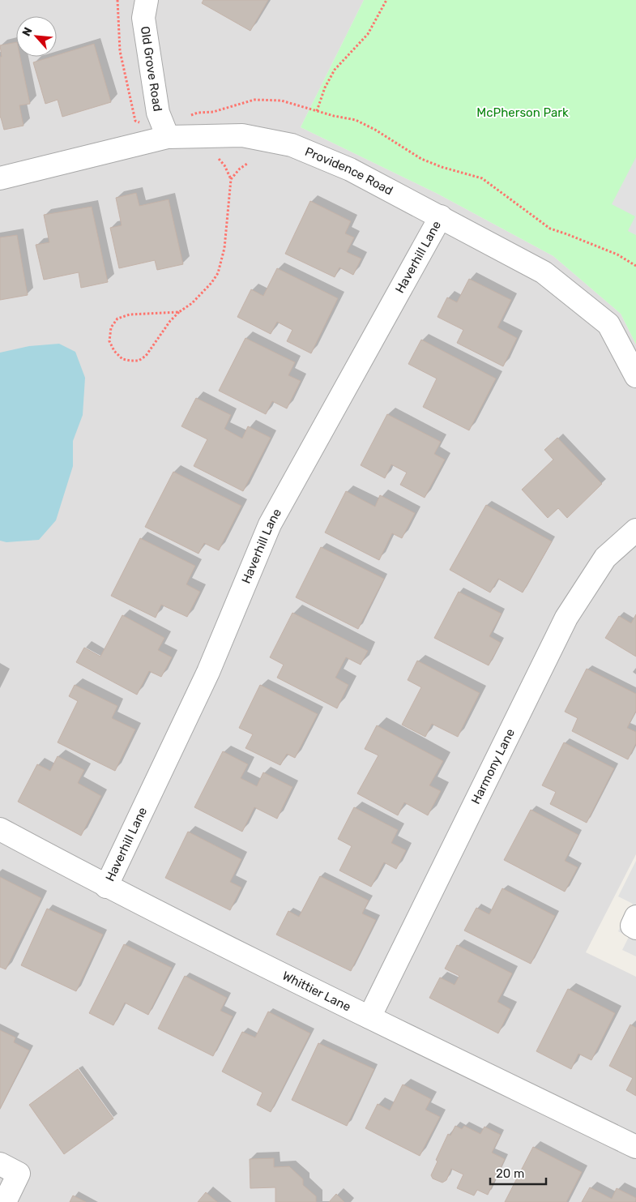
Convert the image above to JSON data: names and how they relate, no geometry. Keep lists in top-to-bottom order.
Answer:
{
  "streets": {
    "street": [
      "Old Grove Road",
      "Providence Road",
      "Haverhill Lane",
      "Harmony Lane",
      "Whittier Lane"
    ]
  },
  "crossings": [
    ["Old Grove Road", "Providence Road"],
    ["Providence Road", "Haverhill Lane"],
    ["Haverhill Lane", "Whittier Lane"],
    ["Harmony Lane", "Whittier Lane"]
  ],
  "parks": ["McPherson Park"],
  "scale_bar": "20 m",
  "north": "top left"
}
